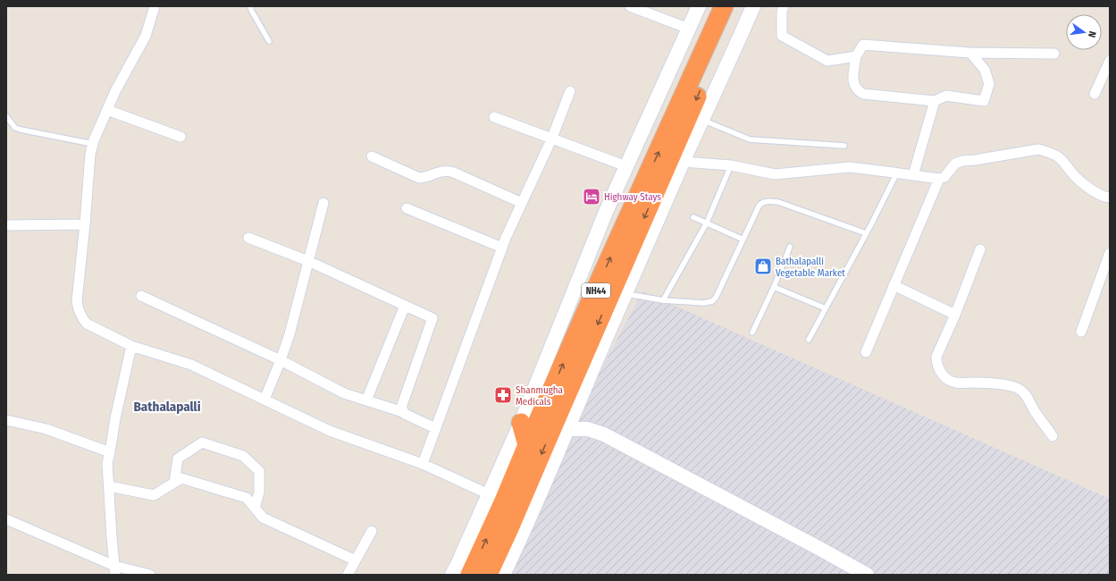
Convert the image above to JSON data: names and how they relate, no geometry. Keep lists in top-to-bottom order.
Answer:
{
  "streets": {
    "highway": ["NH44"]
  },
  "districts": ["Bathalapalli"],
  "places": {
    "hotel": ["Highway Stays"],
    "shop": ["Bathalapalli Vegetable Market"],
    "pharmacy": ["Shanmugha Medicals"]
  },
  "north": "right"
}
